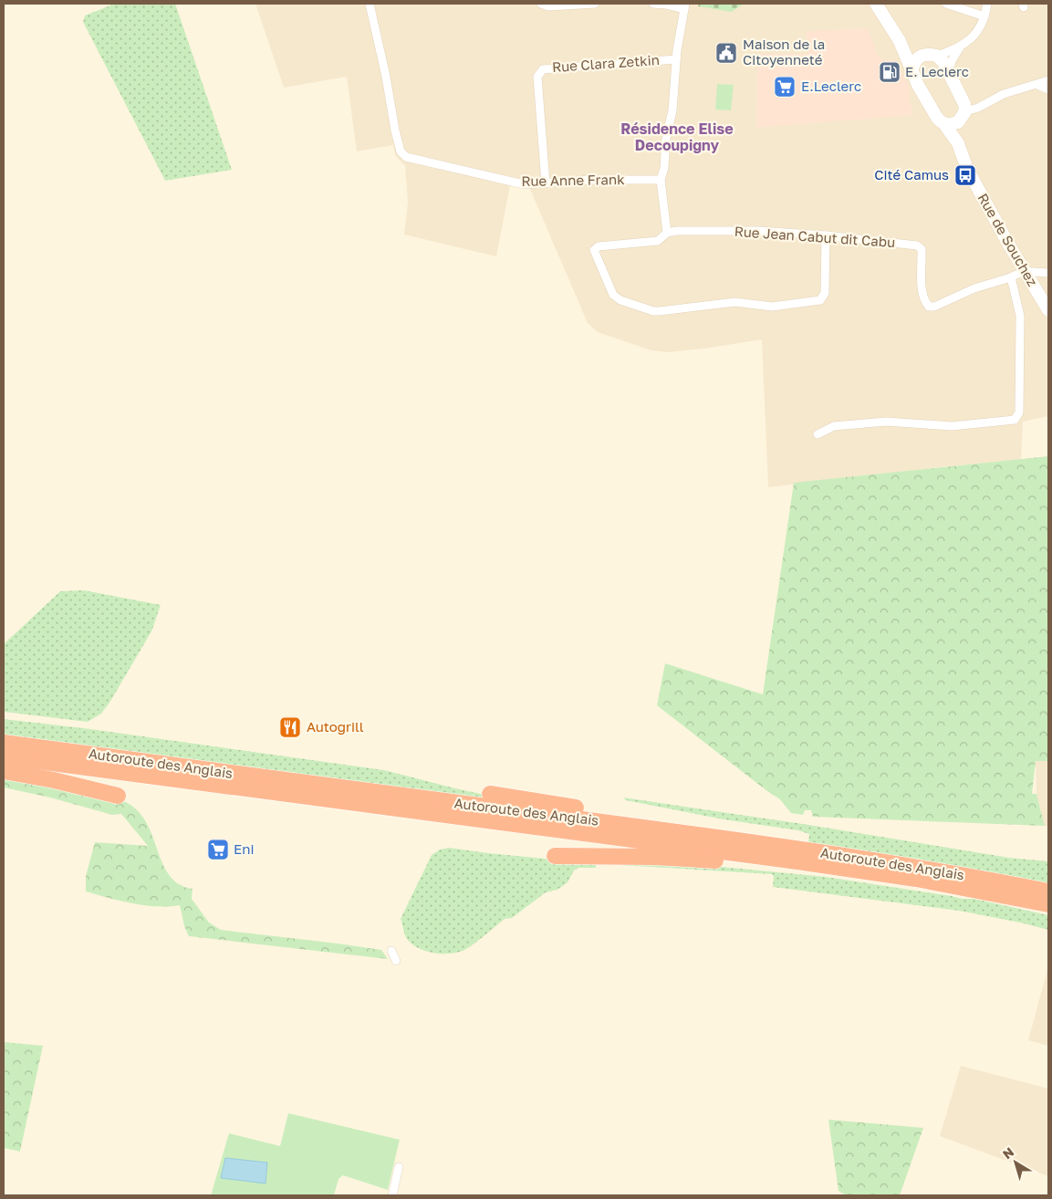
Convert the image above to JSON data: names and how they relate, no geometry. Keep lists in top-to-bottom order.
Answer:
{
  "streets": {
    "highway": ["Autoroute des Anglais"],
    "main road": ["Rue de Souchez"],
    "street": ["Rue Clara Zetkin", "Rue Anne Frank", "Rue Jean Cabut dit Cabu"]
  },
  "crossings": [
    ["Rue Clara Zetkin", "Rue Anne Frank"]
  ],
  "districts": ["Résidence Elise Decoupigny"],
  "places": {
    "public building": ["Maison de la Citoyenneté"],
    "fuel station": ["E. Leclerc"],
    "supermarket": ["E.Leclerc", "Eni"],
    "bus stop": ["Cité Camus"],
    "restaurant": ["Autogrill"]
  },
  "north": "top left"
}
